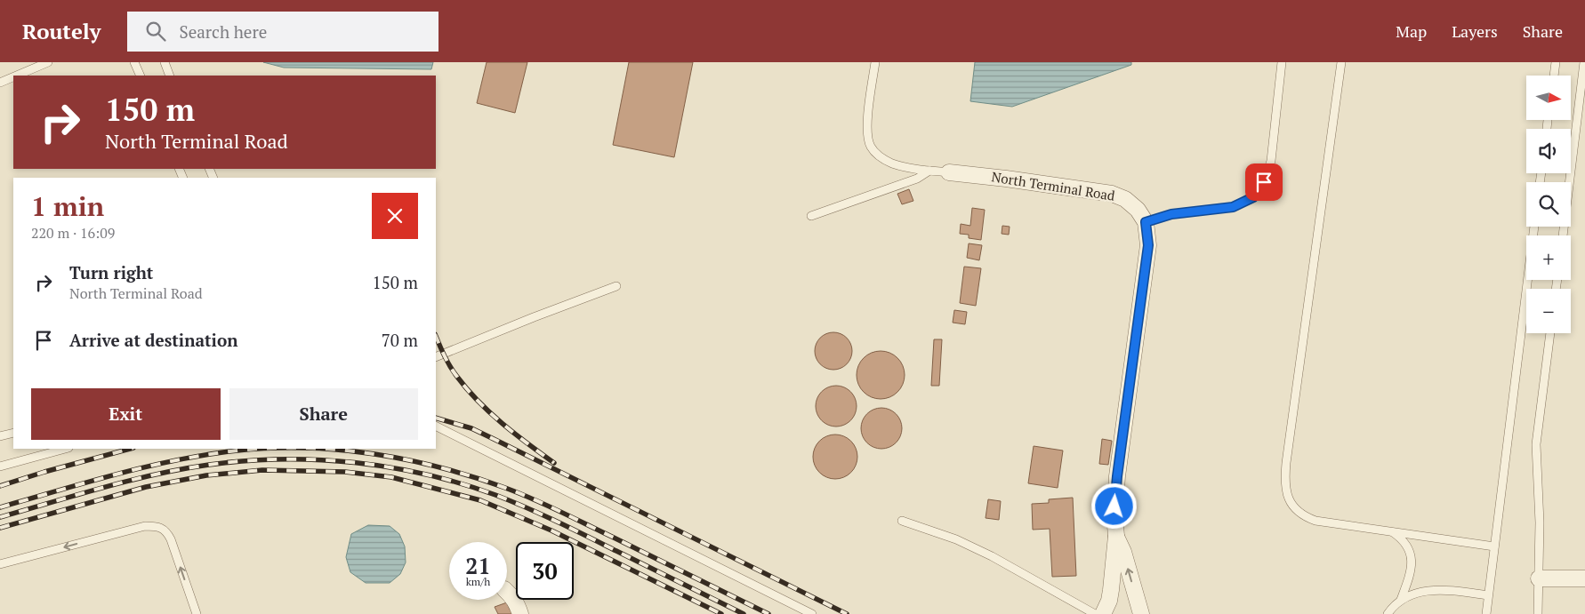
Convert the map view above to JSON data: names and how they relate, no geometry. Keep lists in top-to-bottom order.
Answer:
{
  "streets": {
    "street": ["North Terminal Road"]
  },
  "north": "right",
  "page": {
    "header": "Routely",
    "search": "Search here",
    "nav": ["Map", "Layers", "Share"],
    "map_buttons": ["+", "−"],
    "turn": ["150 m", "North Terminal Road"],
    "heading": ["1 min", "220 m · 16:09"],
    "list": [
      {
        "name": "Turn right",
        "note": "North Terminal Road",
        "value": "150 m"
      },
      {
        "name": "Arrive at destination",
        "value": "70 m"
      }
    ],
    "buttons": ["Exit", "Share"],
    "speed": "21 km/h",
    "limit": "30"
  }
}
